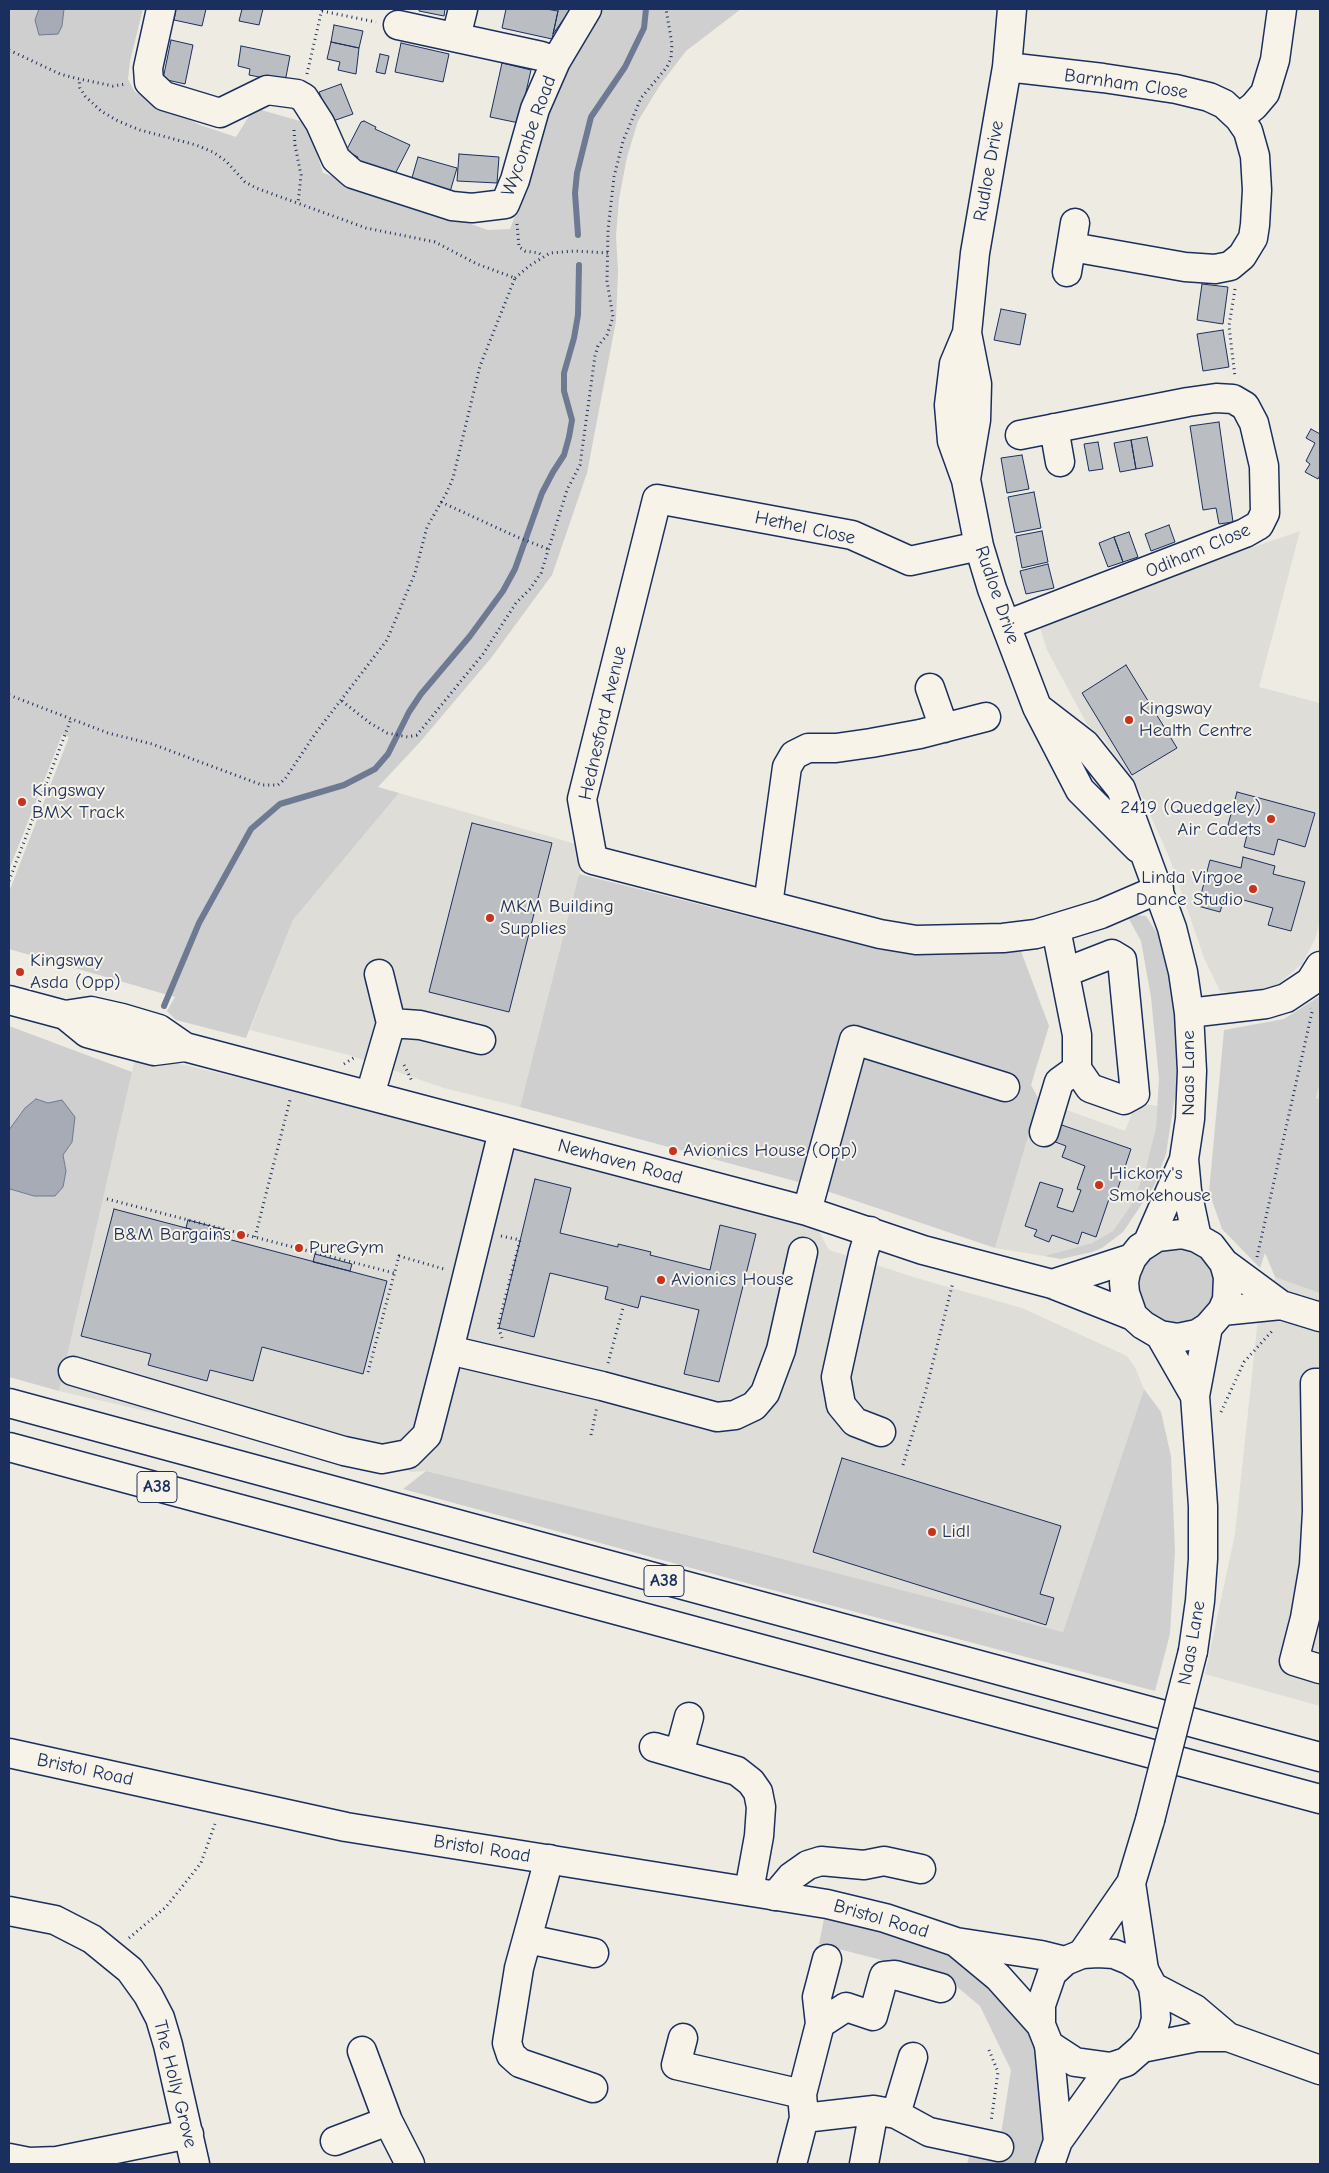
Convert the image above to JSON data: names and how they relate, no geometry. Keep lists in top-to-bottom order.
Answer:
{
  "streets": {
    "main road": [
      "Barnham Close",
      "Wycombe Road",
      "Rudloe Drive",
      "Hethel Close",
      "Odiham Close",
      "Hednesford Avenue",
      "Naas Lane",
      "Newhaven Road",
      "A38",
      "Bristol Road",
      "The Holly Grove"
    ]
  },
  "crossings": [
    ["Barnham Close", "Rudloe Drive"],
    ["Rudloe Drive", "Hethel Close"],
    ["Rudloe Drive", "Odiham Close"],
    ["Rudloe Drive", "Hednesford Avenue"],
    ["Rudloe Drive", "Naas Lane"],
    ["Hethel Close", "Hednesford Avenue"],
    ["Naas Lane", "Newhaven Road"],
    ["Naas Lane", "Bristol Road"]
  ],
  "places": [
    "Kingsway Health Centre",
    "Kingsway BMX Track",
    "2419 (Quedgeley) Air Cadets",
    "Linda Virgoe Dance Studio",
    "MKM Building Supplies",
    "Kingsway Asda (Opp)",
    "Avionics House (Opp)",
    "Hickory's Smokehouse",
    "B&M Bargains",
    "PureGym",
    "Avionics House",
    "Lidl"
  ]
}
